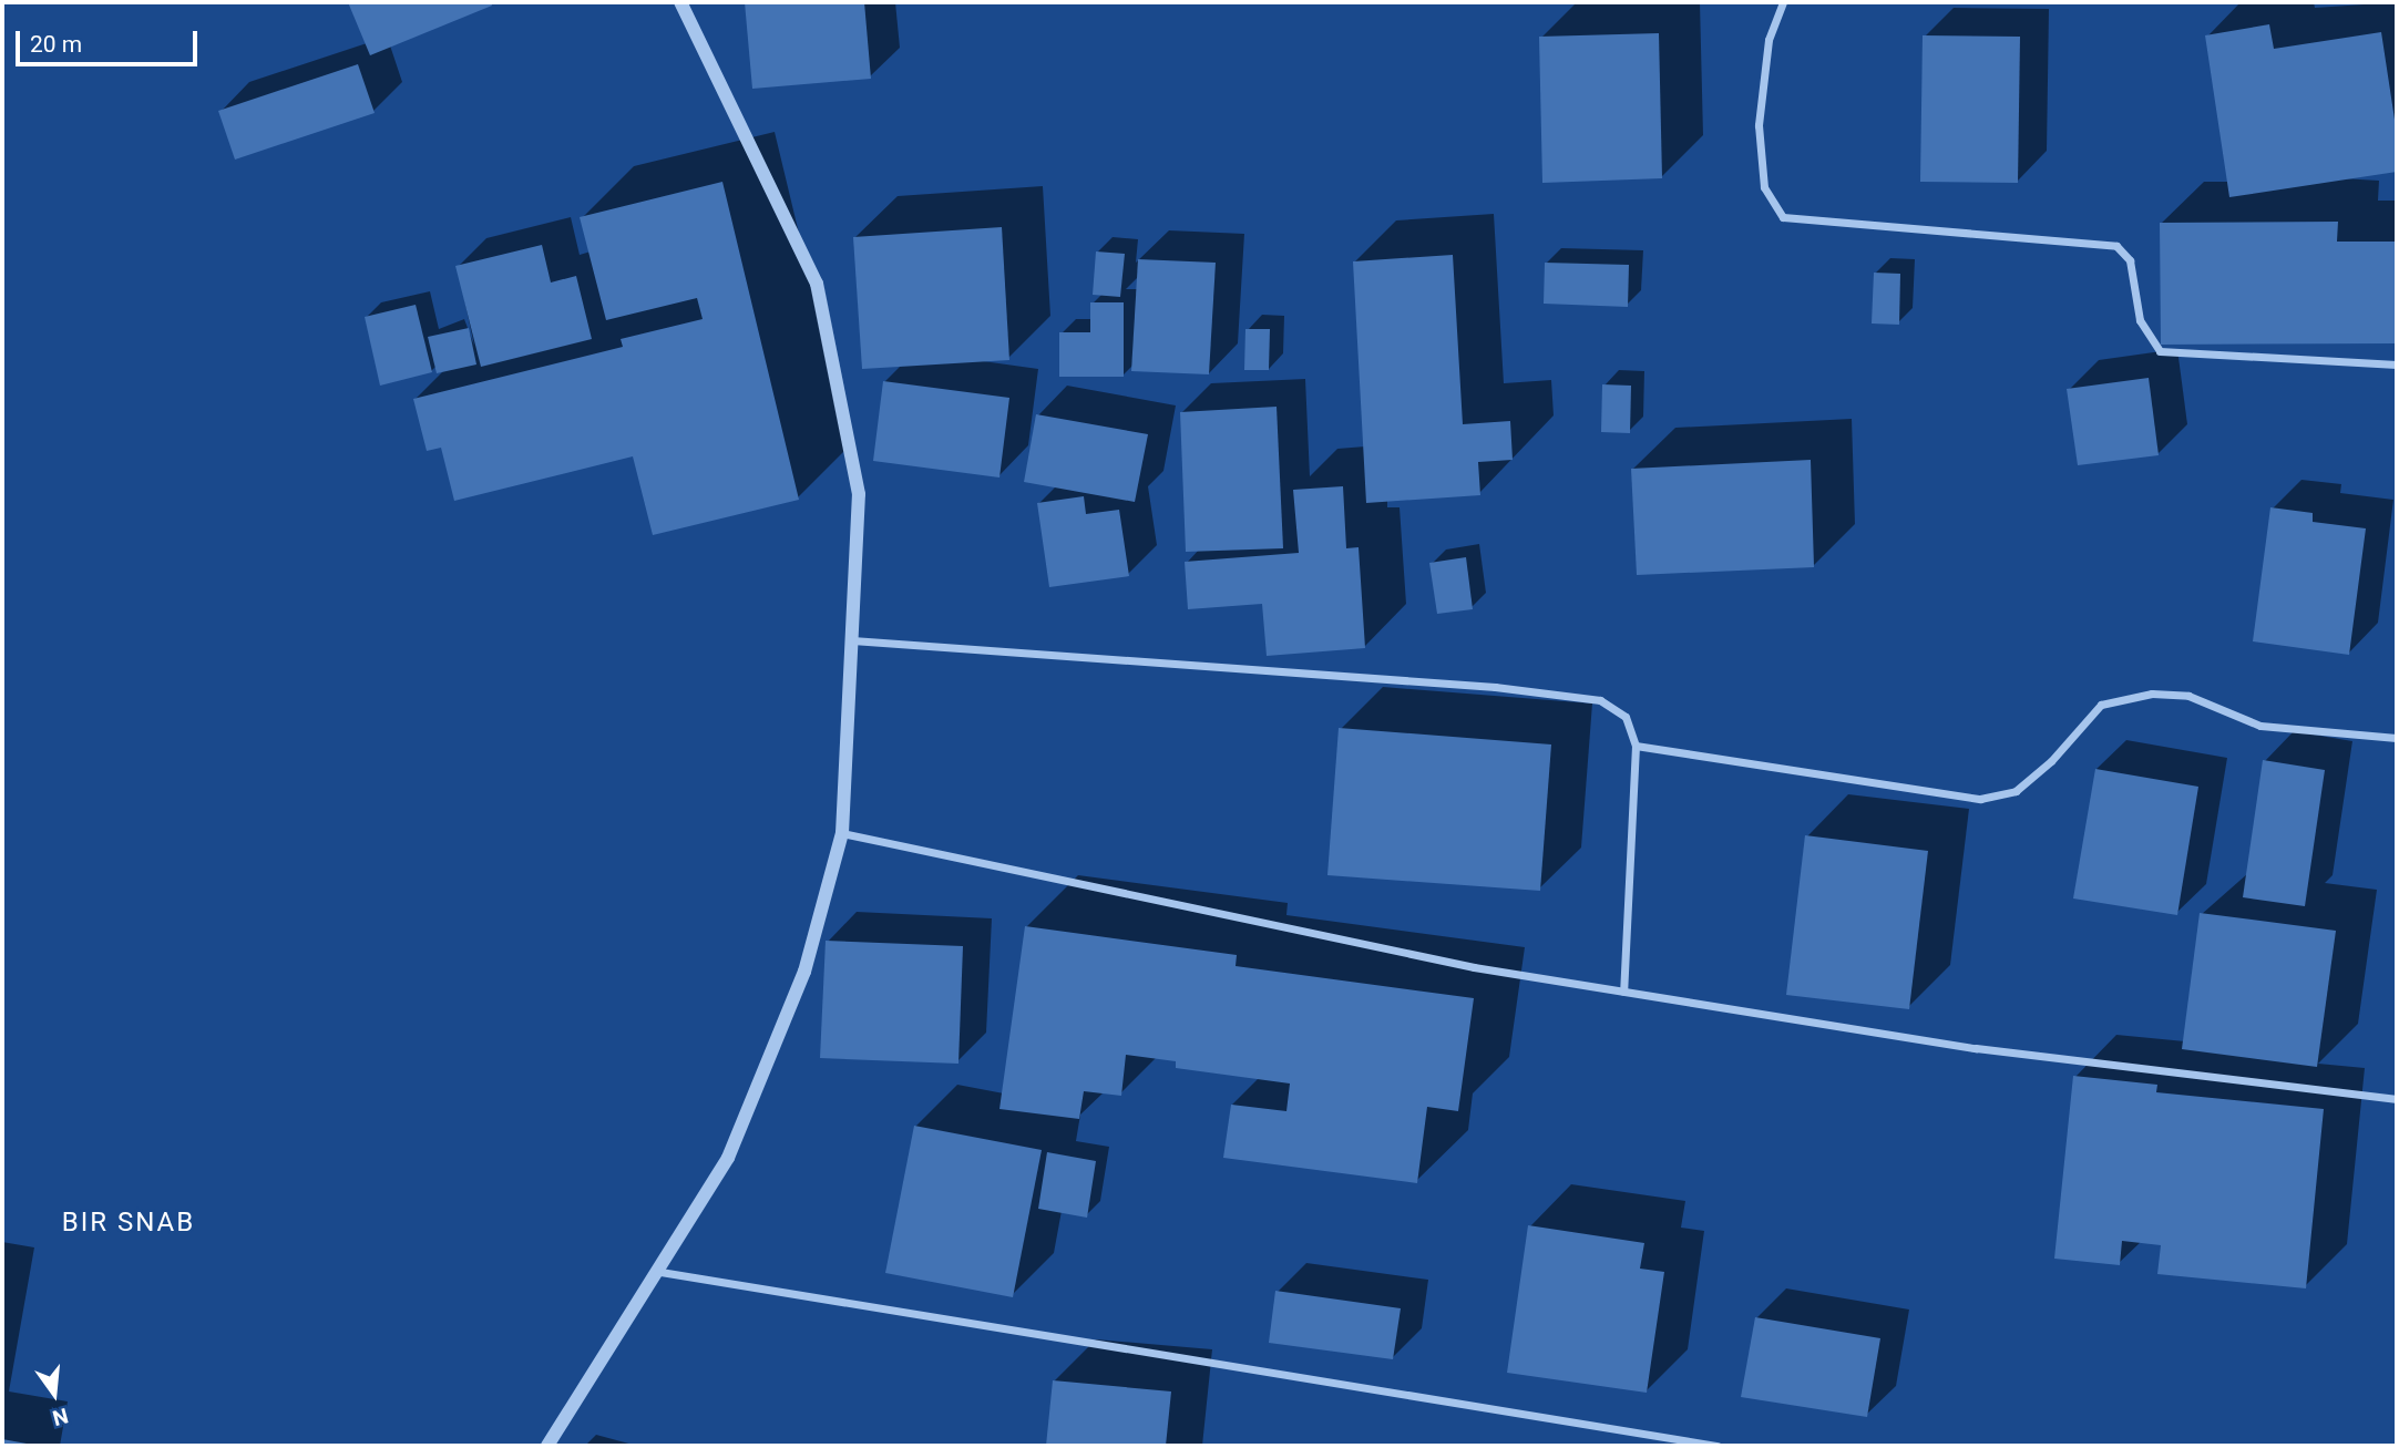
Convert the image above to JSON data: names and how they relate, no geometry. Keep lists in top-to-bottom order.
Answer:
{
  "districts": ["BIR SNAB"],
  "scale_bar": "20 m",
  "north": "bottom"
}
